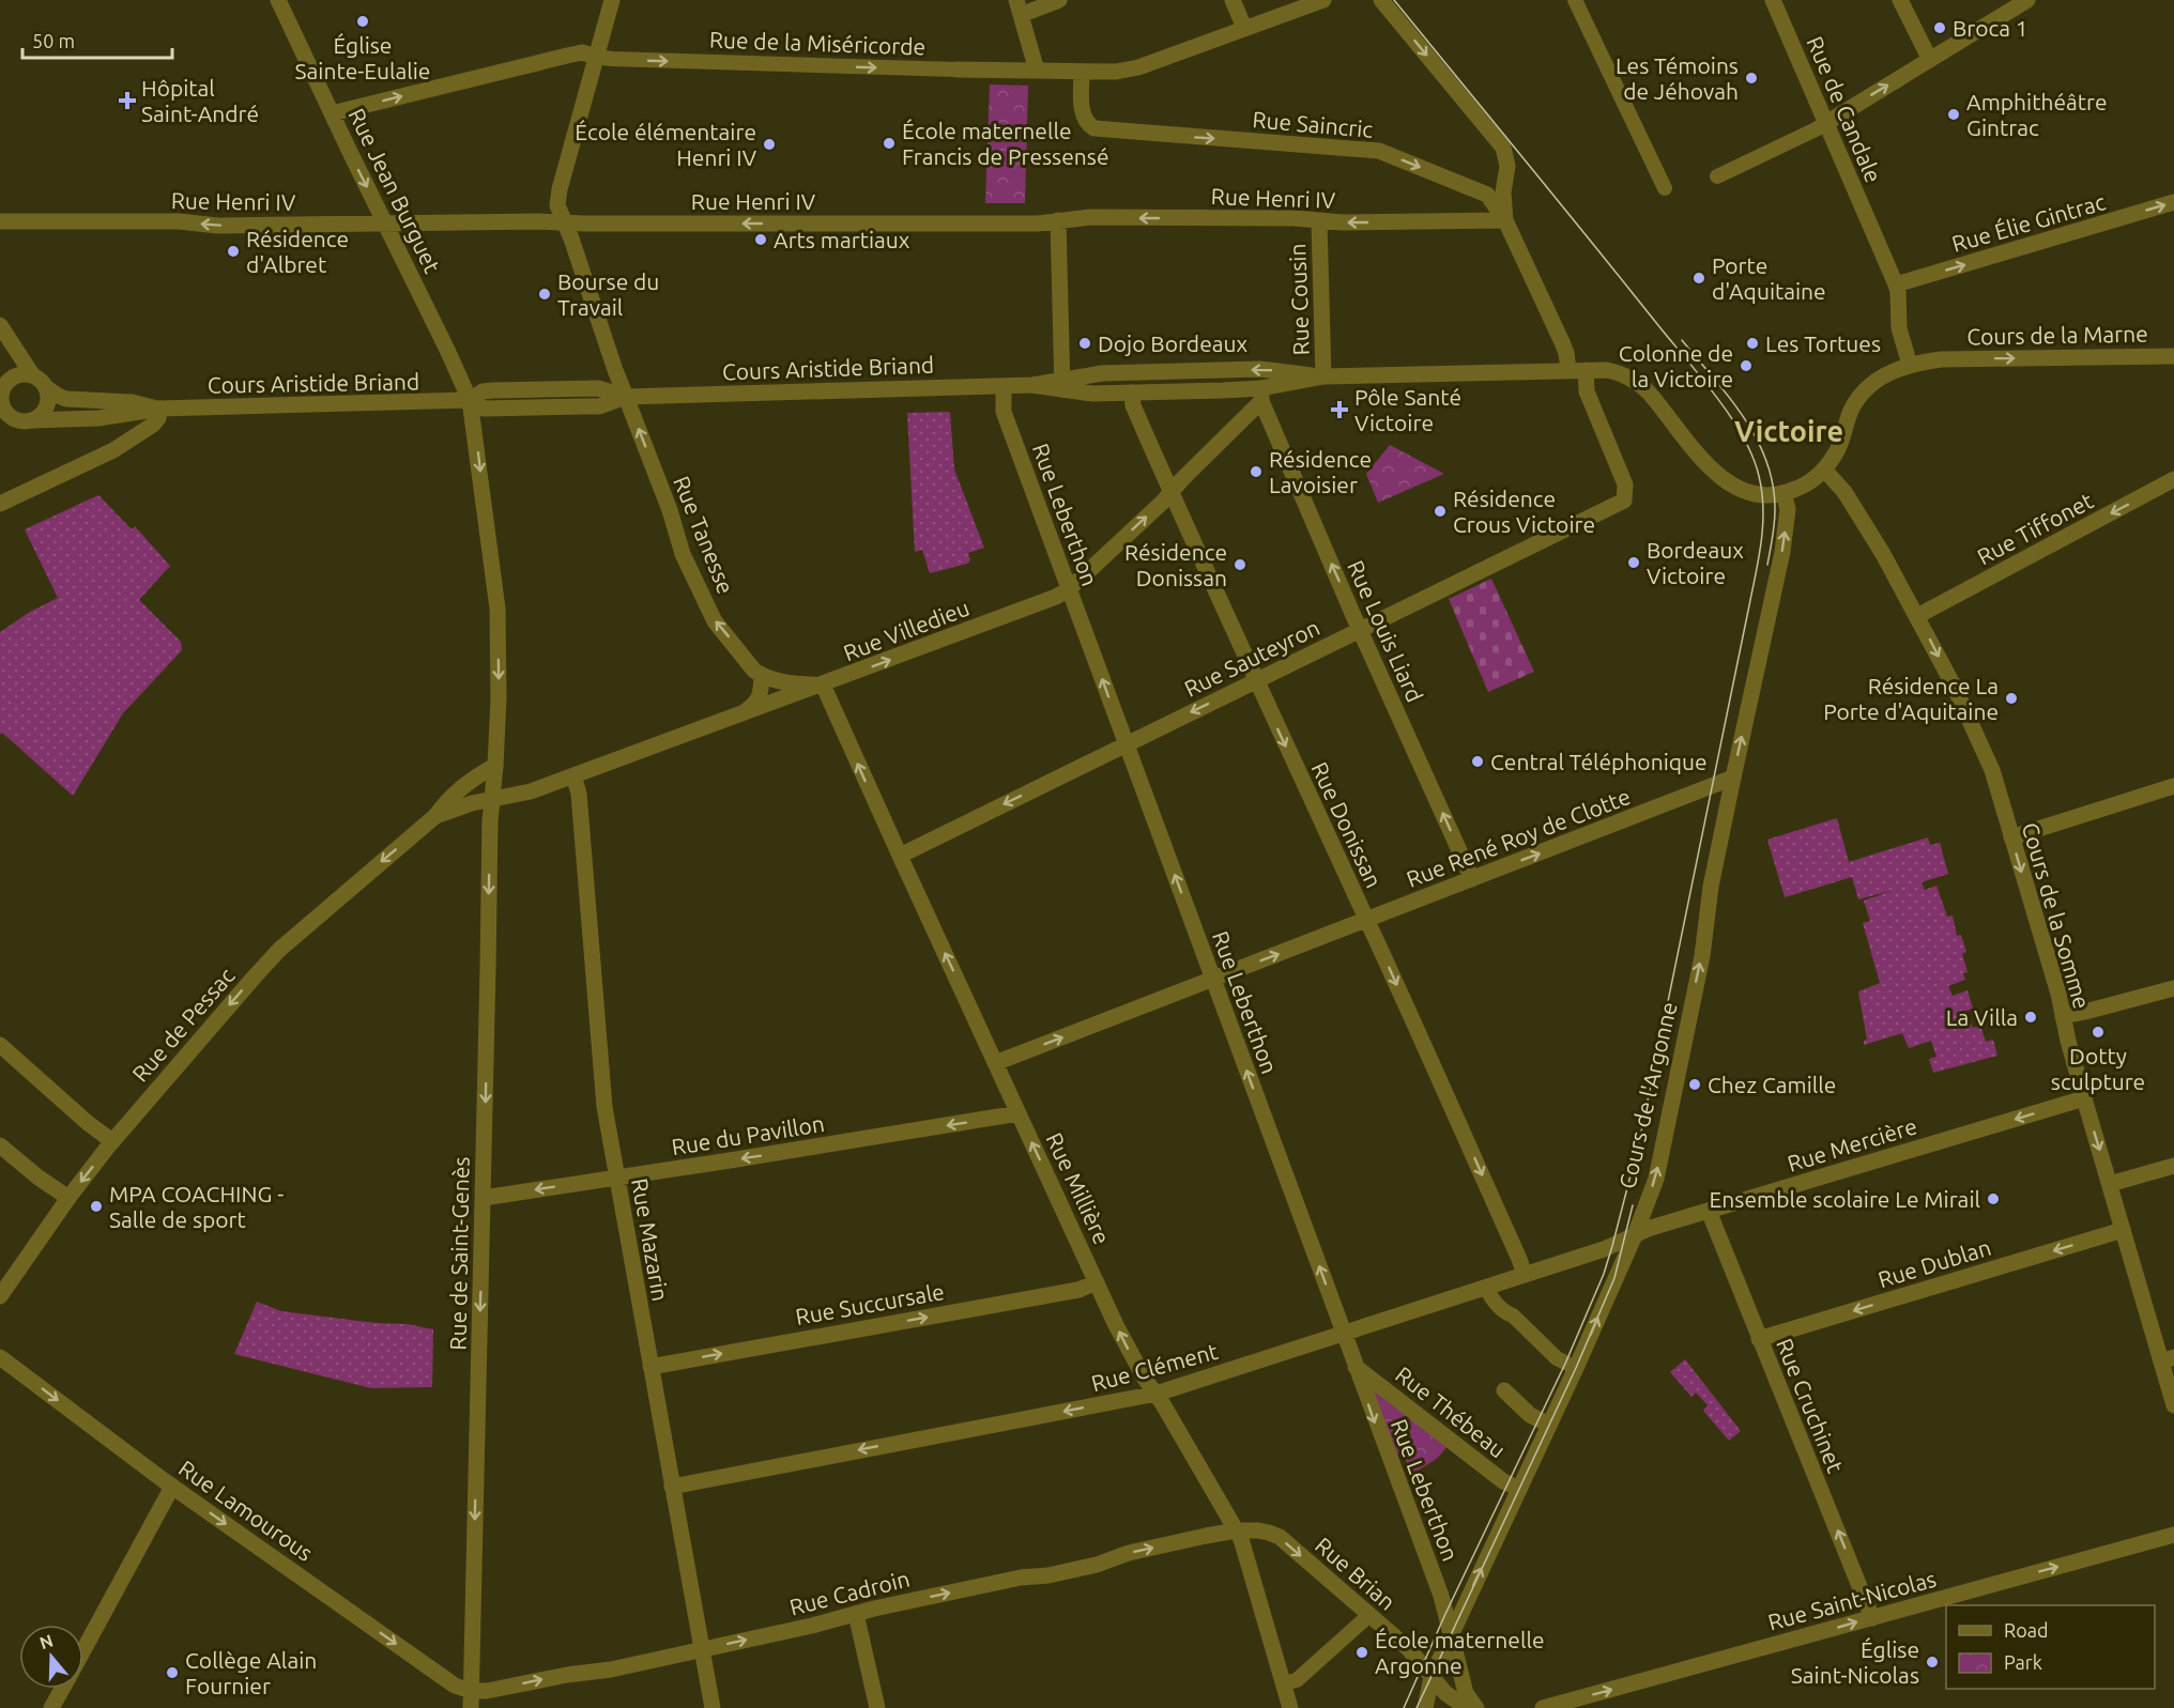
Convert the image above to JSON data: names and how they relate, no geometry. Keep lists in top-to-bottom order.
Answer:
{
  "streets": {
    "street": [
      "Rue de la Miséricorde",
      "Rue de Candale",
      "Rue Saincric",
      "Rue Jean Burguet",
      "Rue Henri IV",
      "Rue Élie Gintrac",
      "Rue Cousin",
      "Cours de la Marne",
      "Cours Aristide Briand",
      "Rue Leberthon",
      "Rue Tiffonet",
      "Rue Tanesse",
      "Rue Villedieu",
      "Rue Louis Liard",
      "Rue Sauteyron",
      "Rue Donissan",
      "Rue René Roy de Clotte",
      "Cours de la Somme",
      "Rue de Pessac",
      "Cours de l'Argonne",
      "Rue du Pavillon",
      "Rue Mercière",
      "Rue Millière",
      "Rue Mazarin",
      "Rue de Saint-Genès",
      "Rue Dublan",
      "Rue Succursale",
      "Rue Clément",
      "Rue Cruchinet",
      "Rue Thébeau",
      "Rue Lamourous",
      "Rue Brian",
      "Rue Cadroin",
      "Rue Saint-Nicolas"
    ]
  },
  "crossings": [
    ["Rue de la Miséricorde", "Rue Saincric"],
    ["Rue de la Miséricorde", "Rue Tanesse"],
    ["Rue de Candale", "Rue Élie Gintrac"],
    ["Rue de Candale", "Cours de la Marne"],
    ["Rue Saincric", "Rue Henri IV"],
    ["Rue Jean Burguet", "Rue Henri IV"],
    ["Rue Jean Burguet", "Cours Aristide Briand"],
    ["Rue Jean Burguet", "Rue de Pessac"],
    ["Rue Jean Burguet", "Rue de Saint-Genès"],
    ["Rue Henri IV", "Rue Cousin"],
    ["Rue Henri IV", "Rue Tanesse"],
    ["Rue Cousin", "Cours Aristide Briand"],
    ["Cours de la Marne", "Cours de la Somme"],
    ["Cours Aristide Briand", "Rue Leberthon"],
    ["Cours Aristide Briand", "Rue Tanesse"],
    ["Cours Aristide Briand", "Rue Villedieu"],
    ["Cours Aristide Briand", "Rue Louis Liard"],
    ["Cours Aristide Briand", "Rue Sauteyron"],
    ["Cours Aristide Briand", "Rue Donissan"],
    ["Cours Aristide Briand", "Cours de l'Argonne"],
    ["Rue Leberthon", "Rue Villedieu"],
    ["Rue Leberthon", "Rue Sauteyron"],
    ["Rue Leberthon", "Rue René Roy de Clotte"],
    ["Rue Leberthon", "Cours de l'Argonne"],
    ["Rue Leberthon", "Rue Clément"],
    ["Rue Leberthon", "Rue Thébeau"],
    ["Rue Tiffonet", "Cours de la Somme"],
    ["Rue Villedieu", "Rue Louis Liard"],
    ["Rue Villedieu", "Rue Donissan"],
    ["Rue Villedieu", "Rue de Pessac"],
    ["Rue Villedieu", "Rue Millière"],
    ["Rue Villedieu", "Rue Mazarin"],
    ["Rue Villedieu", "Rue de Saint-Genès"],
    ["Rue Louis Liard", "Rue Sauteyron"],
    ["Rue Louis Liard", "Rue René Roy de Clotte"],
    ["Rue Sauteyron", "Rue Donissan"],
    ["Rue Sauteyron", "Rue Millière"],
    ["Rue Donissan", "Rue René Roy de Clotte"],
    ["Rue Donissan", "Rue Clément"],
    ["Rue René Roy de Clotte", "Cours de l'Argonne"],
    ["Rue René Roy de Clotte", "Rue Millière"],
    ["Cours de la Somme", "Rue Mercière"],
    ["Cours de la Somme", "Rue Dublan"],
    ["Rue de Pessac", "Rue de Saint-Genès"],
    ["Cours de l'Argonne", "Rue Mercière"],
    ["Cours de l'Argonne", "Rue Clément"],
    ["Cours de l'Argonne", "Rue Thébeau"],
    ["Cours de l'Argonne", "Rue Brian"],
    ["Rue du Pavillon", "Rue Millière"],
    ["Rue du Pavillon", "Rue Mazarin"],
    ["Rue du Pavillon", "Rue de Saint-Genès"],
    ["Rue Mercière", "Rue Clément"],
    ["Rue Mercière", "Rue Cruchinet"],
    ["Rue Millière", "Rue Succursale"],
    ["Rue Millière", "Rue Clément"],
    ["Rue Millière", "Rue Brian"],
    ["Rue Millière", "Rue Cadroin"],
    ["Rue Mazarin", "Rue Succursale"],
    ["Rue Mazarin", "Rue Clément"],
    ["Rue Mazarin", "Rue Cadroin"],
    ["Rue de Saint-Genès", "Rue Lamourous"],
    ["Rue de Saint-Genès", "Rue Cadroin"],
    ["Rue Dublan", "Rue Cruchinet"],
    ["Rue Cruchinet", "Rue Saint-Nicolas"],
    ["Rue Lamourous", "Rue Cadroin"],
    ["Rue Brian", "Rue Cadroin"]
  ],
  "one_way": [
    "Rue de la Miséricorde",
    "Rue Saincric",
    "Rue Jean Burguet",
    "Rue Henri IV",
    "Rue Élie Gintrac",
    "Cours de la Marne",
    "Rue Tiffonet",
    "Rue Tanesse",
    "Rue Villedieu",
    "Rue Louis Liard",
    "Rue Sauteyron",
    "Rue Donissan",
    "Rue René Roy de Clotte",
    "Cours de la Somme",
    "Rue de Pessac",
    "Cours de l'Argonne",
    "Rue du Pavillon",
    "Rue Mercière",
    "Rue Millière",
    "Rue de Saint-Genès",
    "Rue Dublan",
    "Rue Succursale",
    "Rue Clément",
    "Rue Cruchinet",
    "Rue Lamourous",
    "Rue Brian",
    "Rue Cadroin",
    "Rue Saint-Nicolas"
  ],
  "districts": ["Victoire"],
  "places": {
    "other": [
      "Église Sainte-Eulalie",
      "Broca 1",
      "Les Témoins de Jéhovah",
      "Amphithéâtre Gintrac",
      "École maternelle Francis de Pressensé",
      "École élémentaire Henri IV",
      "Arts martiaux",
      "Résidence d'Albret",
      "Porte d'Aquitaine",
      "Bourse du Travail",
      "Dojo Bordeaux",
      "Les Tortues",
      "Colonne de la Victoire",
      "Résidence Lavoisier",
      "Résidence Crous Victoire",
      "Bordeaux Victoire",
      "Résidence Donissan",
      "Résidence La Porte d'Aquitaine",
      "Central Téléphonique",
      "La Villa",
      "Dotty sculpture",
      "Chez Camille",
      "Ensemble scolaire Le Mirail",
      "MPA COACHING - Salle de sport",
      "École maternelle Argonne",
      "Église Saint-Nicolas",
      "Collège Alain Fournier"
    ],
    "health": ["Hôpital Saint-André", "Pôle Santé Victoire"]
  },
  "legend": ["Road", "Park"],
  "scale_bar": "50 m",
  "north": "top"
}
